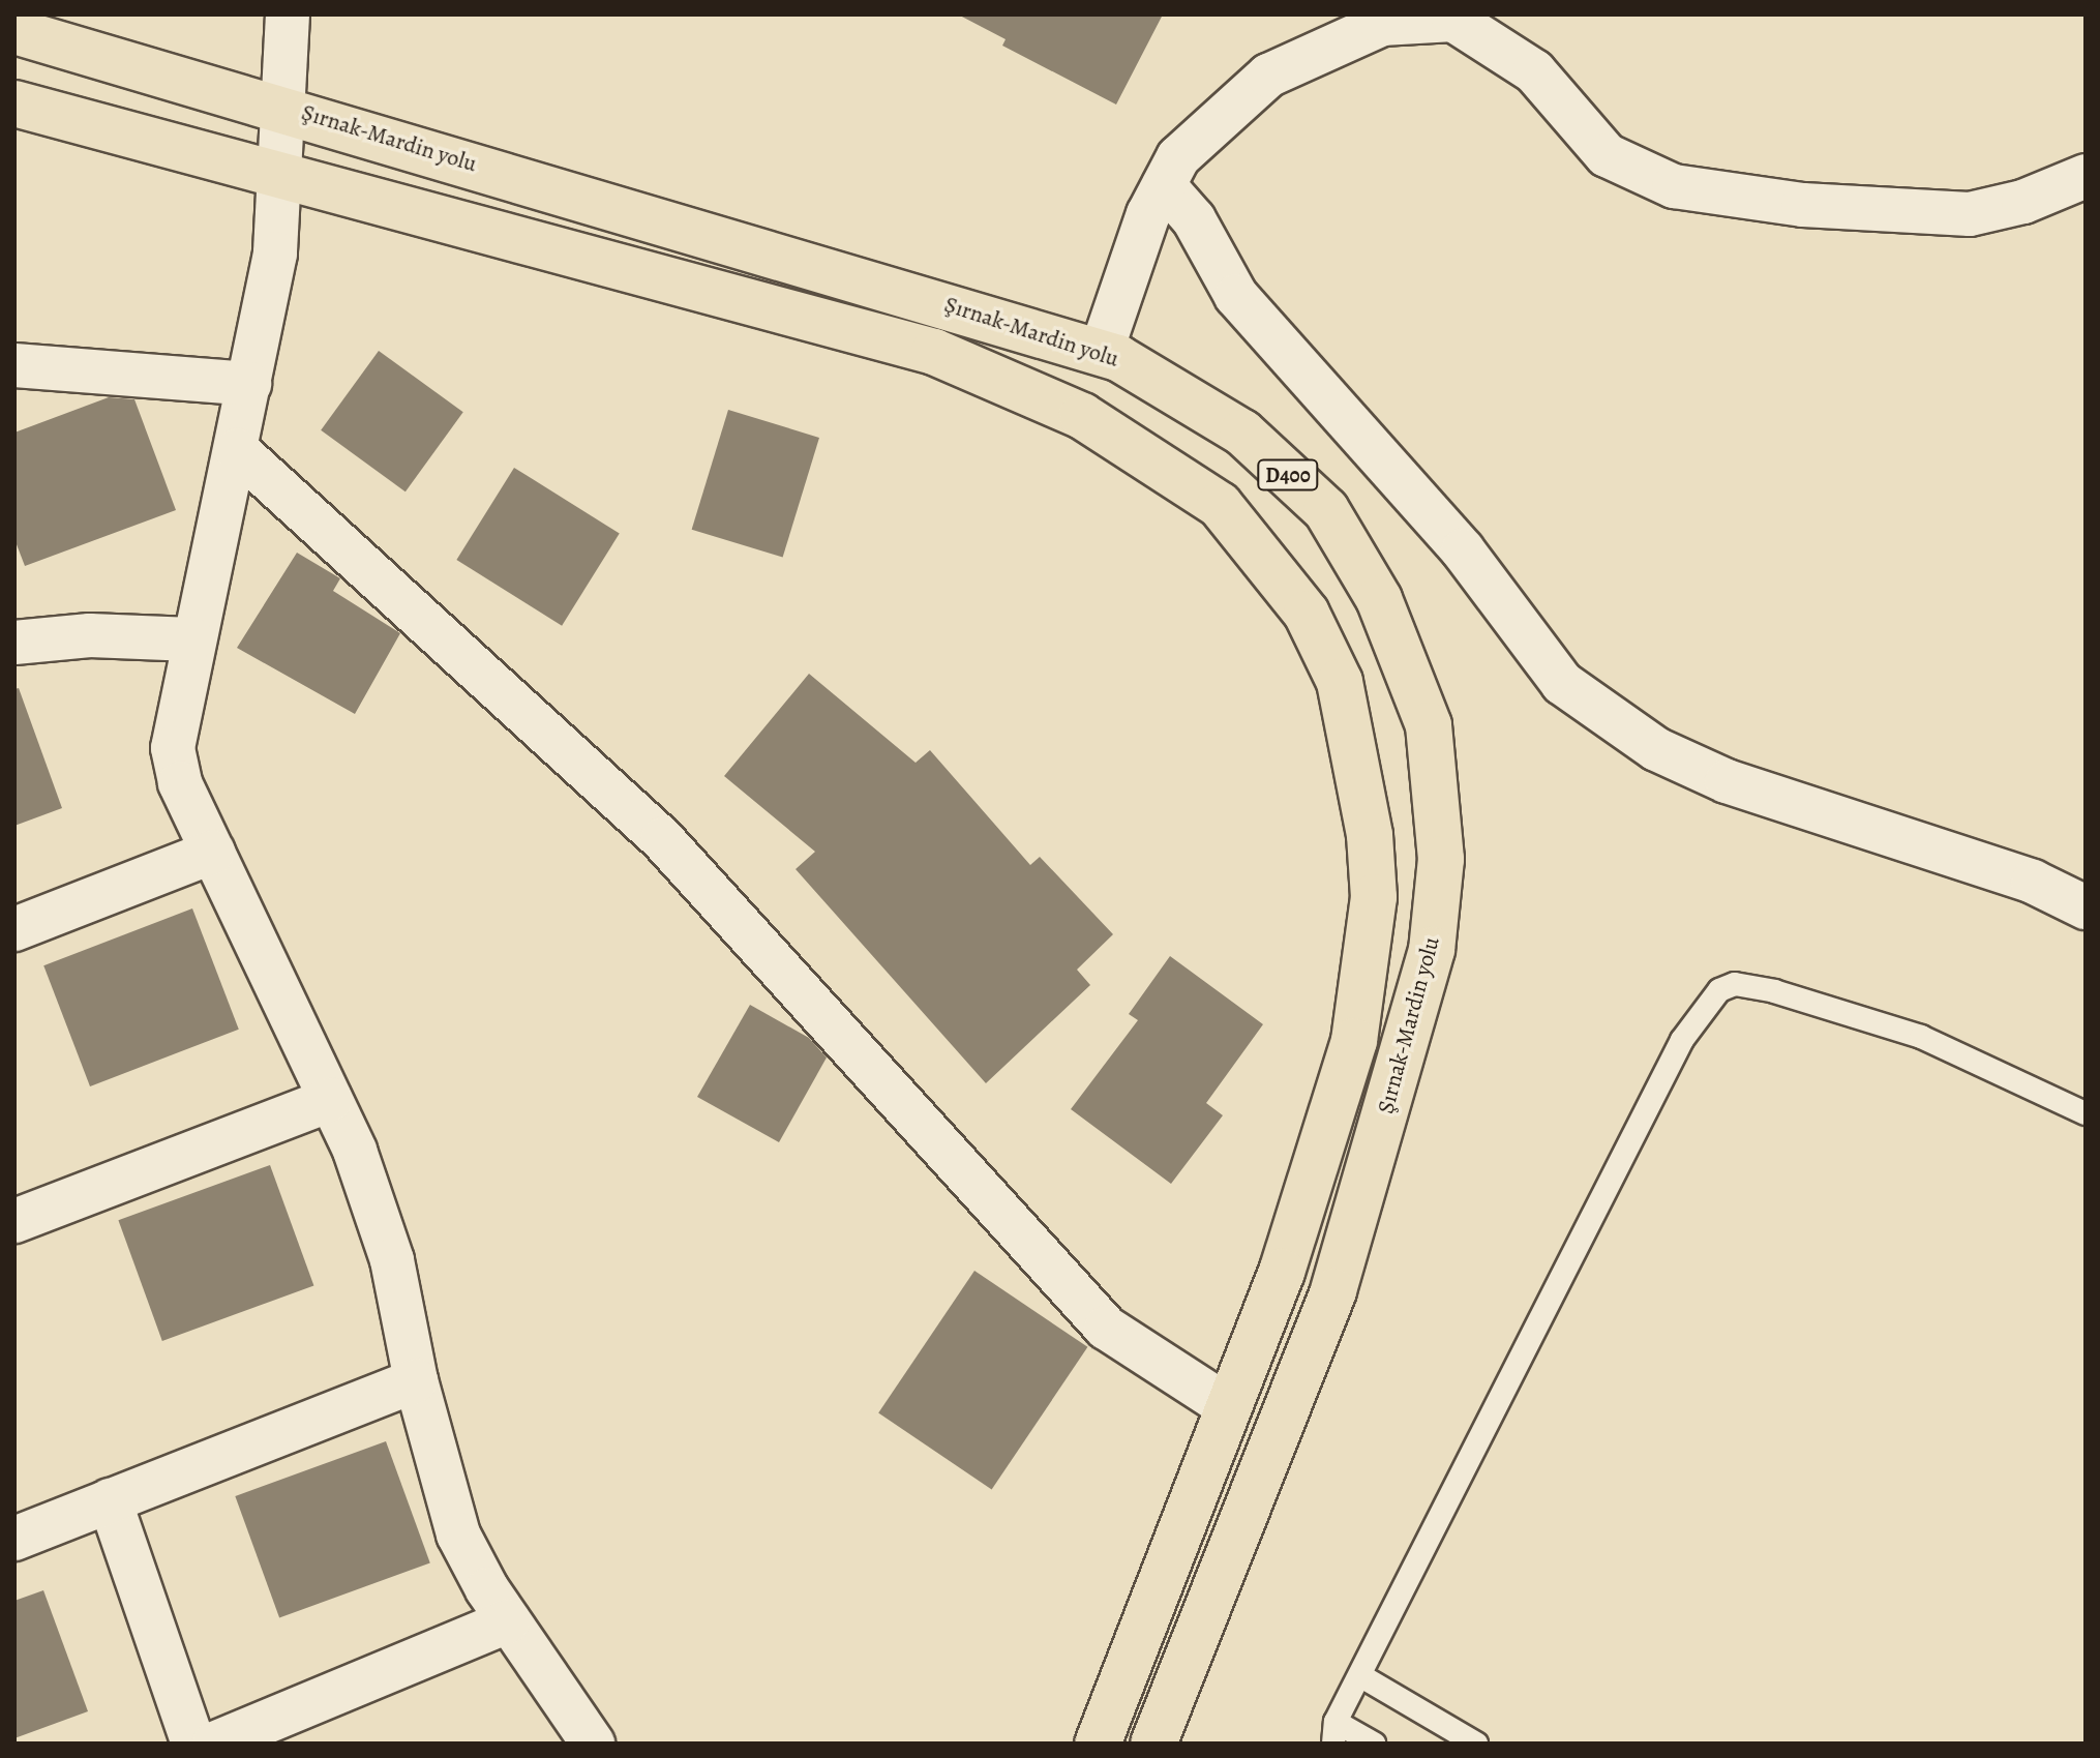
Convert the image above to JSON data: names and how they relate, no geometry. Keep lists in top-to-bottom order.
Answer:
{
  "streets": {
    "highway": ["Şırnak-Mardin yolu", "D400"]
  }
}
